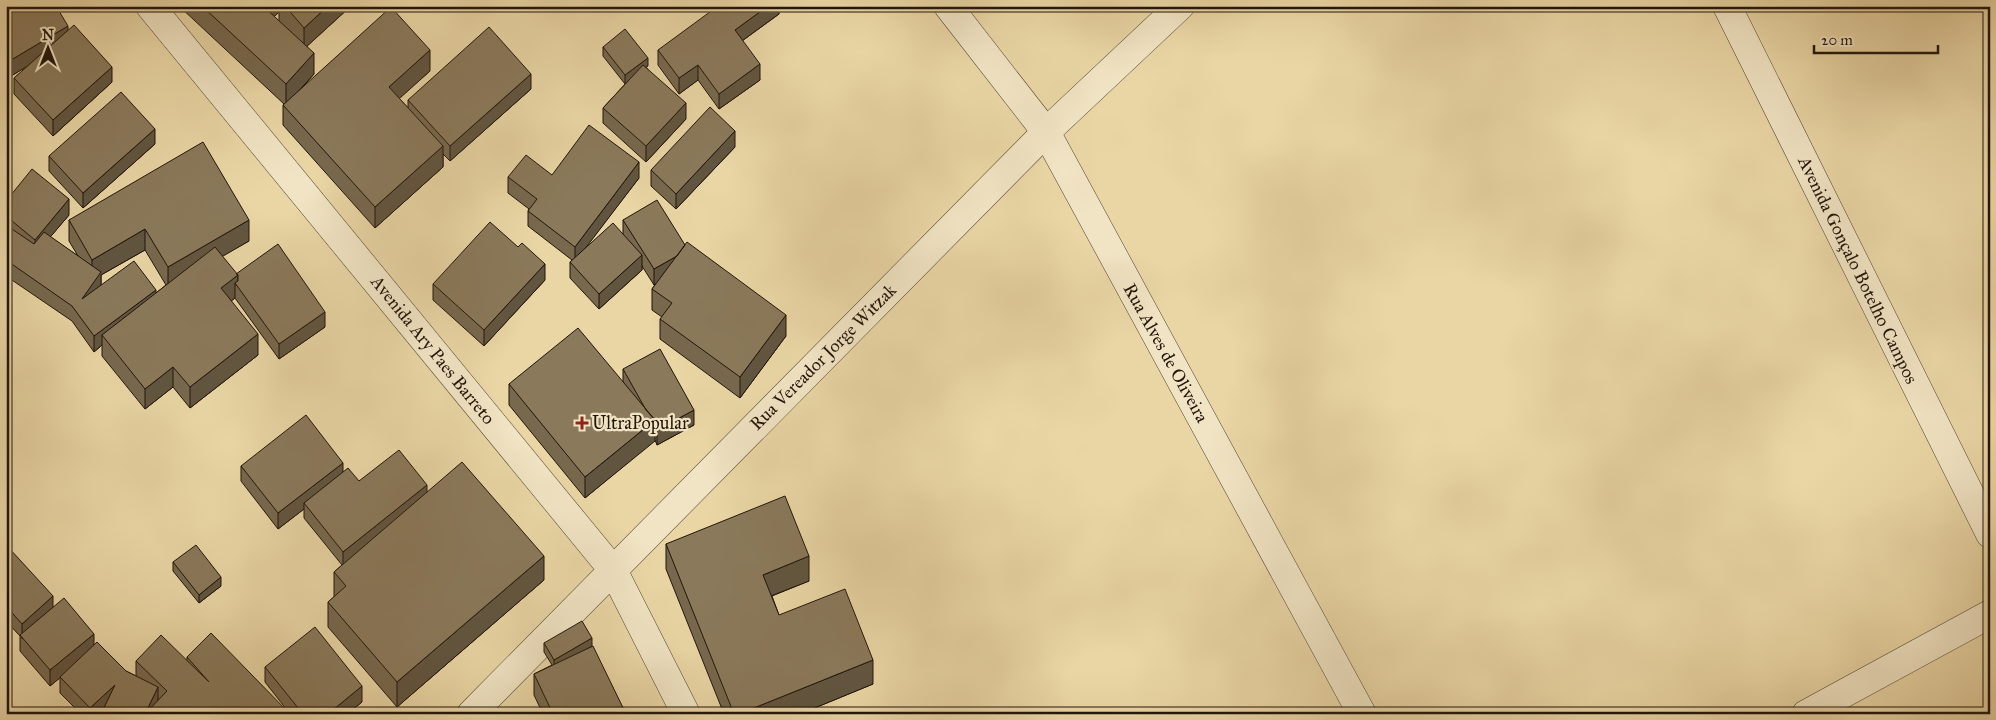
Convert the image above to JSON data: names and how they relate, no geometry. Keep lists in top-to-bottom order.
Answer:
{
  "streets": {
    "street": [
      "Avenida Gonçalo Botelho Campos",
      "Avenida Ary Paes Barreto",
      "Rua Alves de Oliveira",
      "Rua Vereador Jorge Witzak"
    ]
  },
  "crossings": [
    ["Avenida Ary Paes Barreto", "Rua Vereador Jorge Witzak"],
    ["Rua Alves de Oliveira", "Rua Vereador Jorge Witzak"]
  ],
  "places": {
    "health": ["UltraPopular"]
  },
  "scale_bar": "20 m",
  "north": "top"
}
